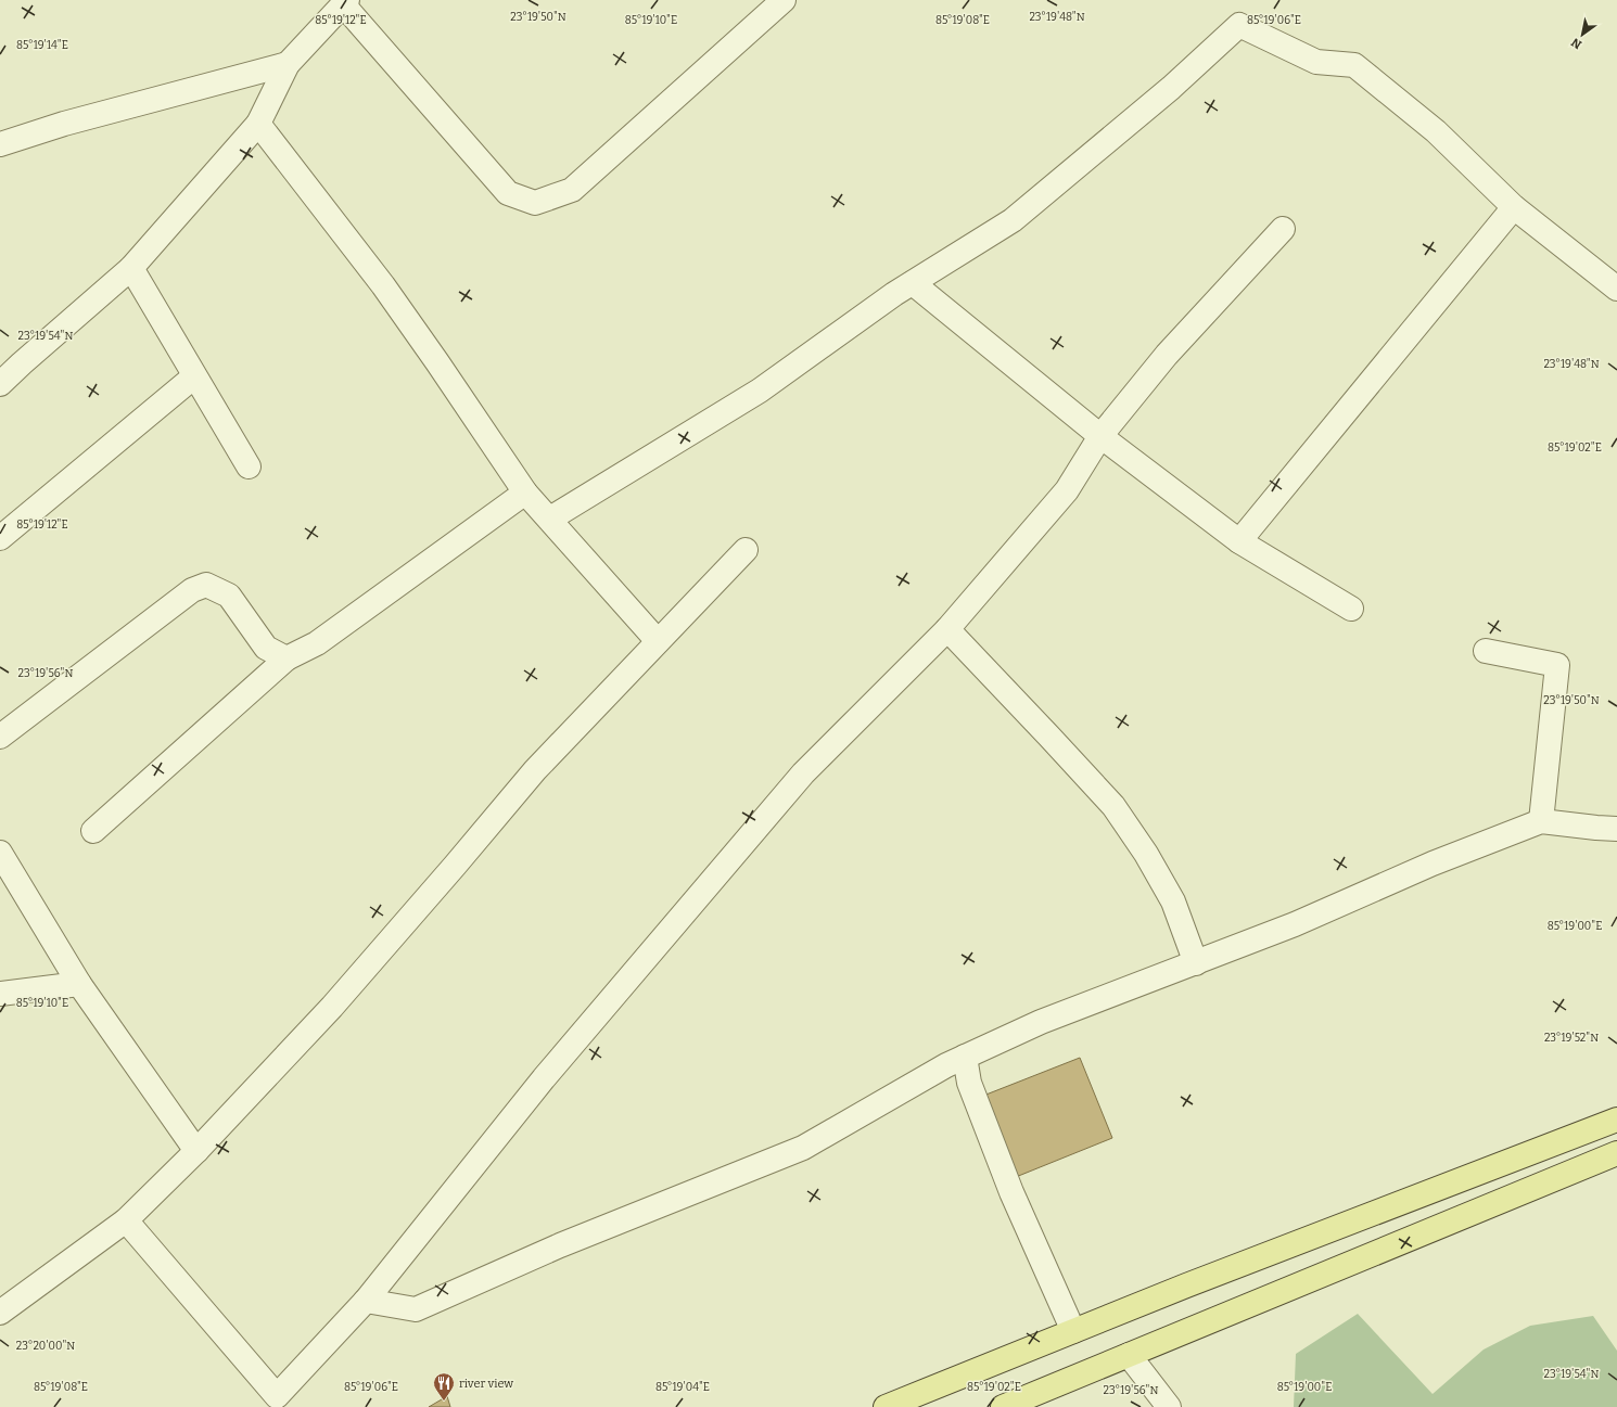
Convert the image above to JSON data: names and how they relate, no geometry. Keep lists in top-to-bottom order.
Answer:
{
  "places": {
    "restaurant": ["river view"]
  },
  "north": "bottom left",
  "coordinates": [
    "23°19'50\"N",
    "23°19'48\"N",
    "85°19'12\"E",
    "85°19'10\"E",
    "85°19'08\"E",
    "85°19'06\"E",
    "85°19'14\"E",
    "23°19'54\"N",
    "85°19'02\"E",
    "23°19'56\"N",
    "85°19'00\"E",
    "23°19'52\"N",
    "23°20'00\"N",
    "85°19'04\"E"
  ]
}
